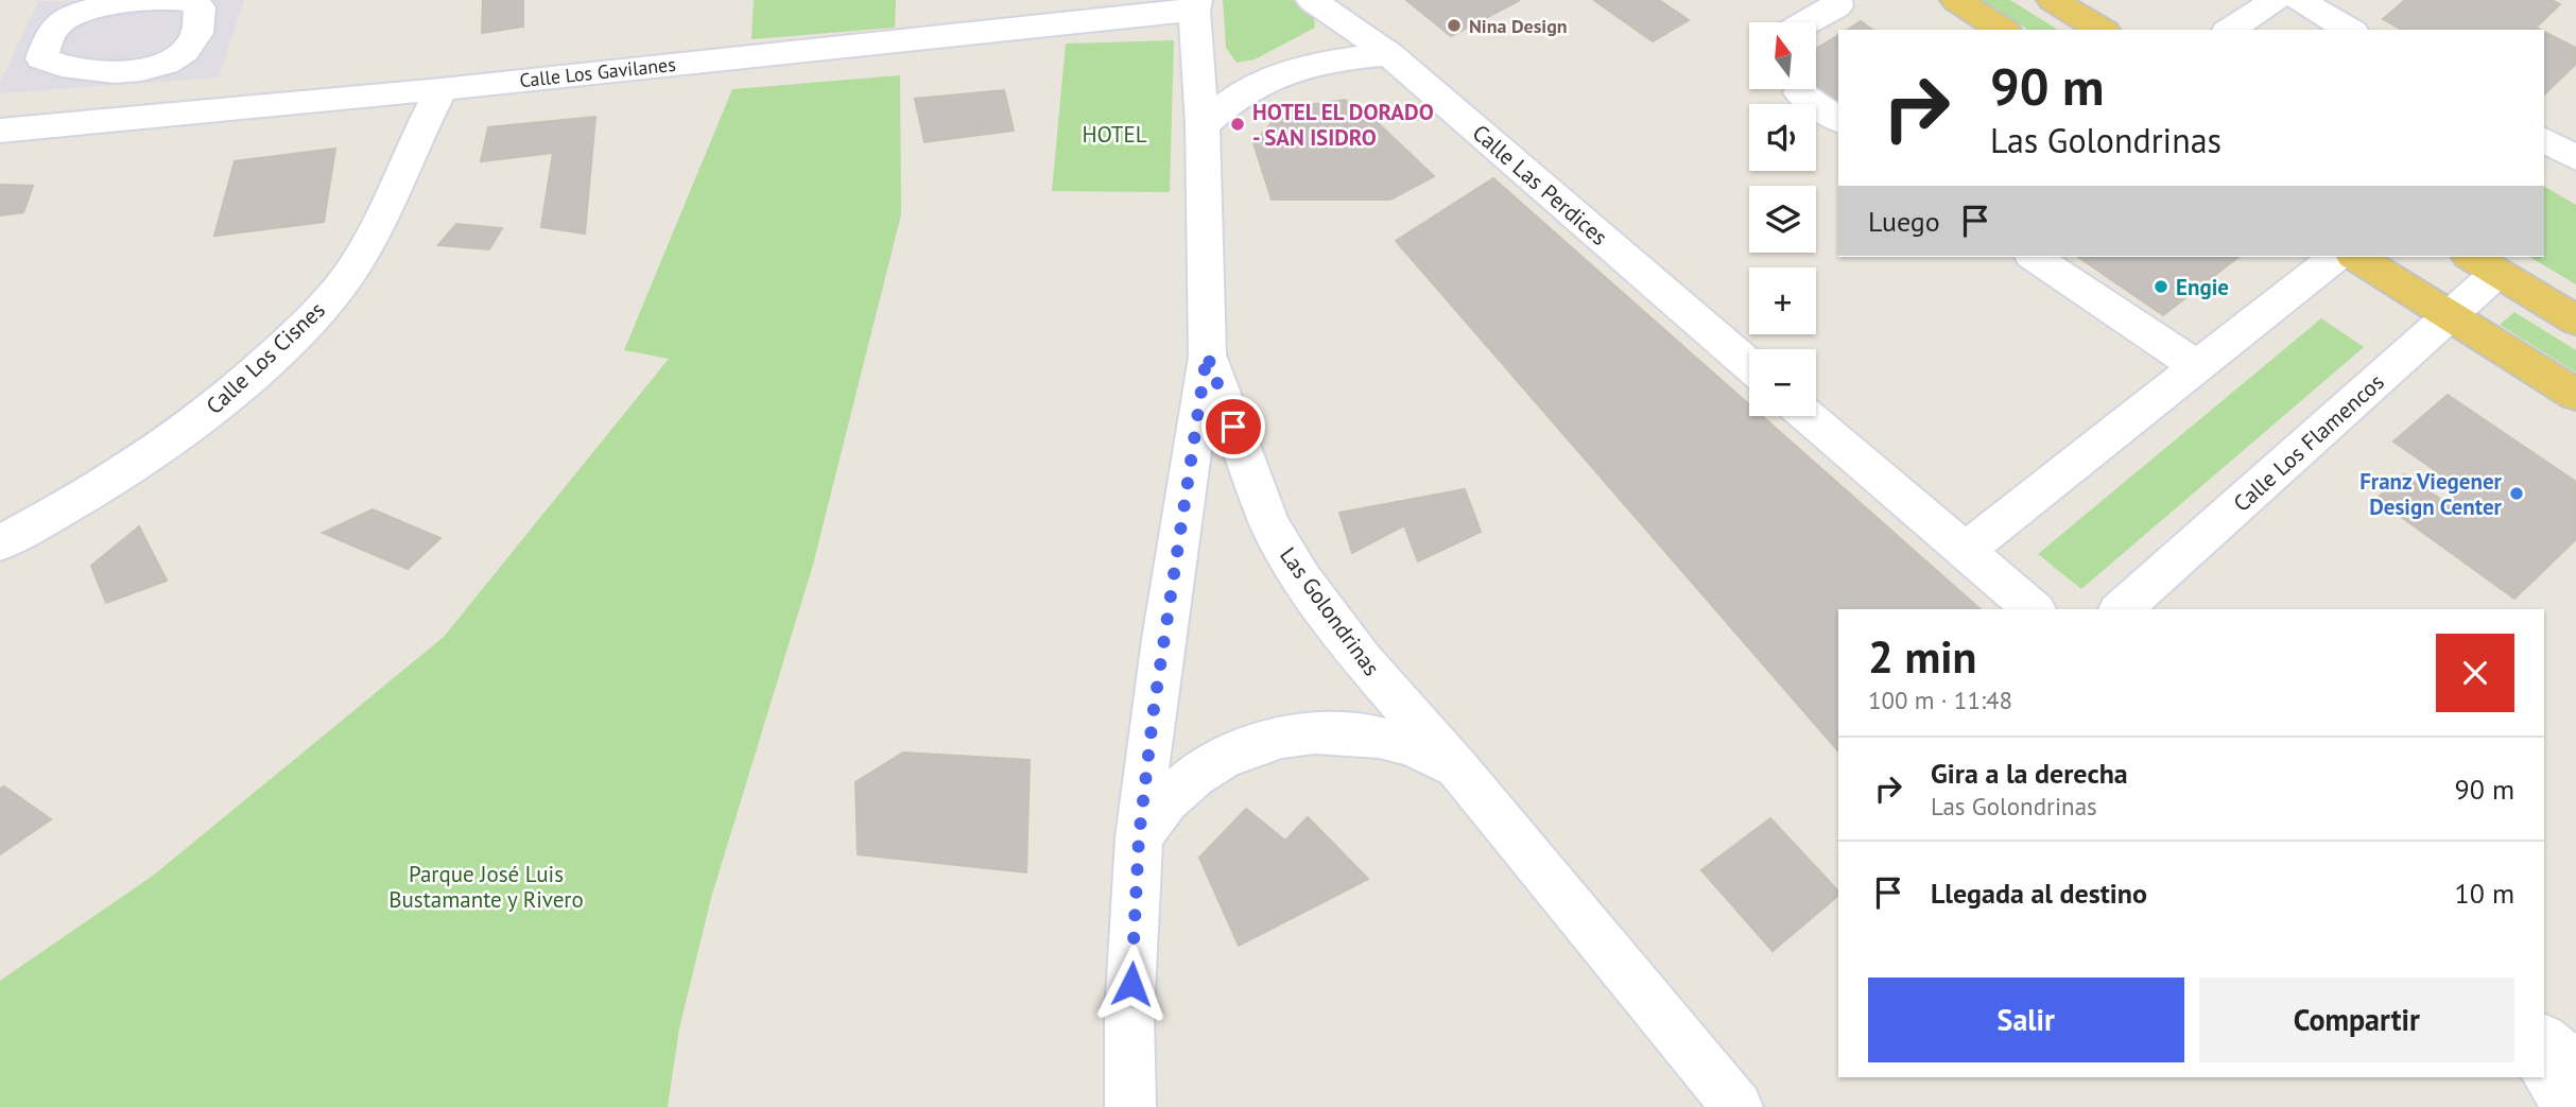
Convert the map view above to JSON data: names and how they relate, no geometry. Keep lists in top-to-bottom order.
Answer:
{
  "streets": {
    "street": [
      "Calle Los Gavilanes",
      "Calle Las Perdices",
      "Calle Los Cisnes",
      "Calle Los Flamencos",
      "Las Golondrinas"
    ]
  },
  "crossings": [
    ["Calle Los Gavilanes", "Calle Los Cisnes"],
    ["Calle Los Gavilanes", "Las Golondrinas"]
  ],
  "parks": ["HOTEL", "Parque José Luis Bustamante y Rivero"],
  "places": [
    "Nina Design",
    "HOTEL EL DORADO - SAN ISIDRO",
    "Engie",
    "Franz Viegener Design Center"
  ],
  "north": "top",
  "page": {
    "map_buttons": ["+", "−"],
    "turn": ["90 m", "Las Golondrinas"],
    "then": "Luego",
    "heading": ["2 min", "100 m · 11:48"],
    "list": [
      {
        "name": "Gira a la derecha",
        "note": "Las Golondrinas",
        "value": "90 m"
      },
      {
        "name": "Llegada al destino",
        "value": "10 m"
      }
    ],
    "buttons": ["Salir", "Compartir"]
  }
}
